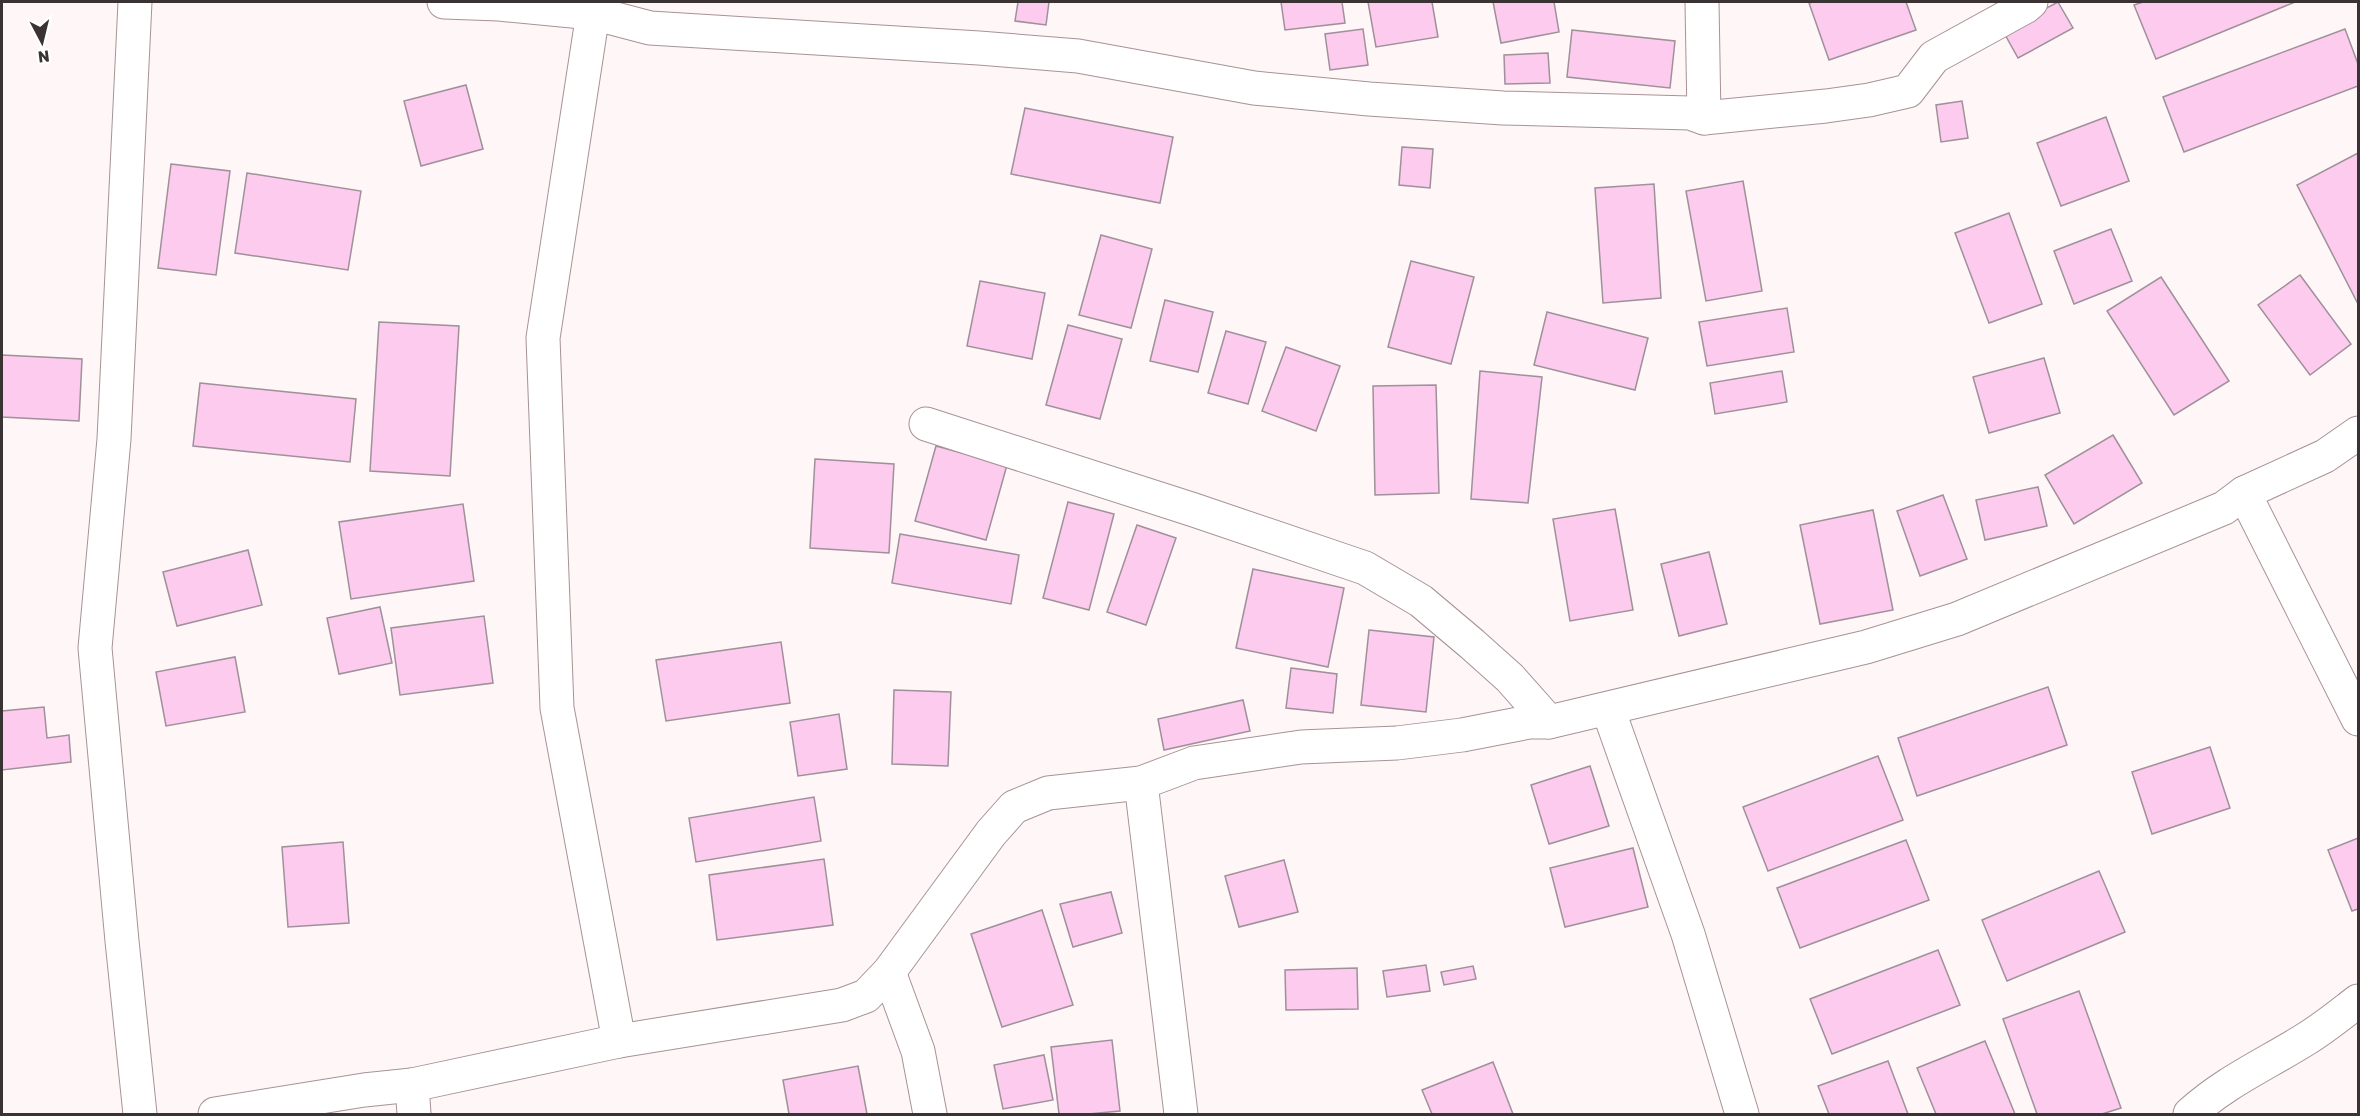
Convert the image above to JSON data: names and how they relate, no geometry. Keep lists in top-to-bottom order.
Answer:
{
  "north": "bottom"
}
